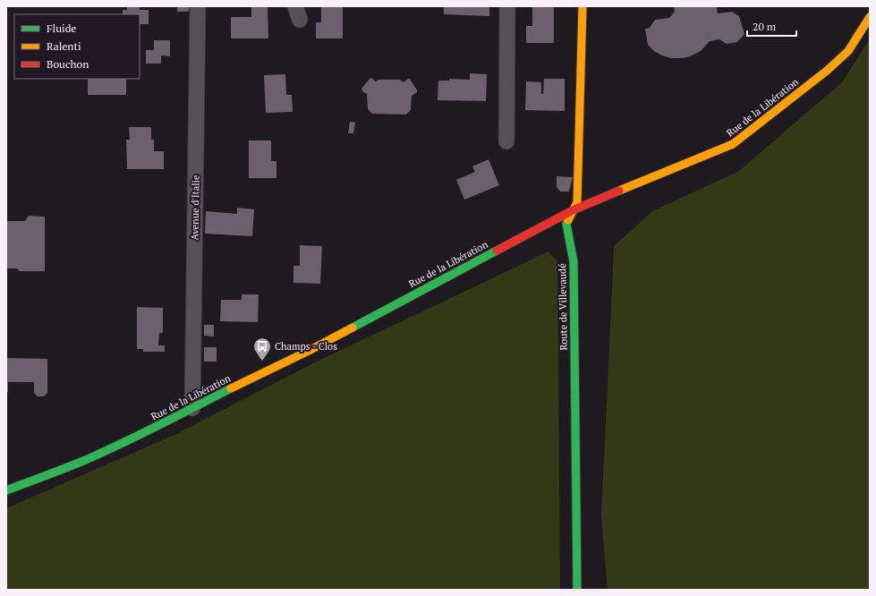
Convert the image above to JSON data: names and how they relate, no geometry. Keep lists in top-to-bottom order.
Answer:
{
  "streets": {
    "street": ["Rue de la Libération", "Avenue d'Italie", "Route de Villevaudé"]
  },
  "crossings": [
    ["Rue de la Libération", "Avenue d'Italie"],
    ["Rue de la Libération", "Route de Villevaudé"]
  ],
  "places": {
    "bus stop": ["Champs - Clos"]
  },
  "legend": ["Fluide", "Ralenti", "Bouchon"],
  "scale_bar": "20 m"
}
